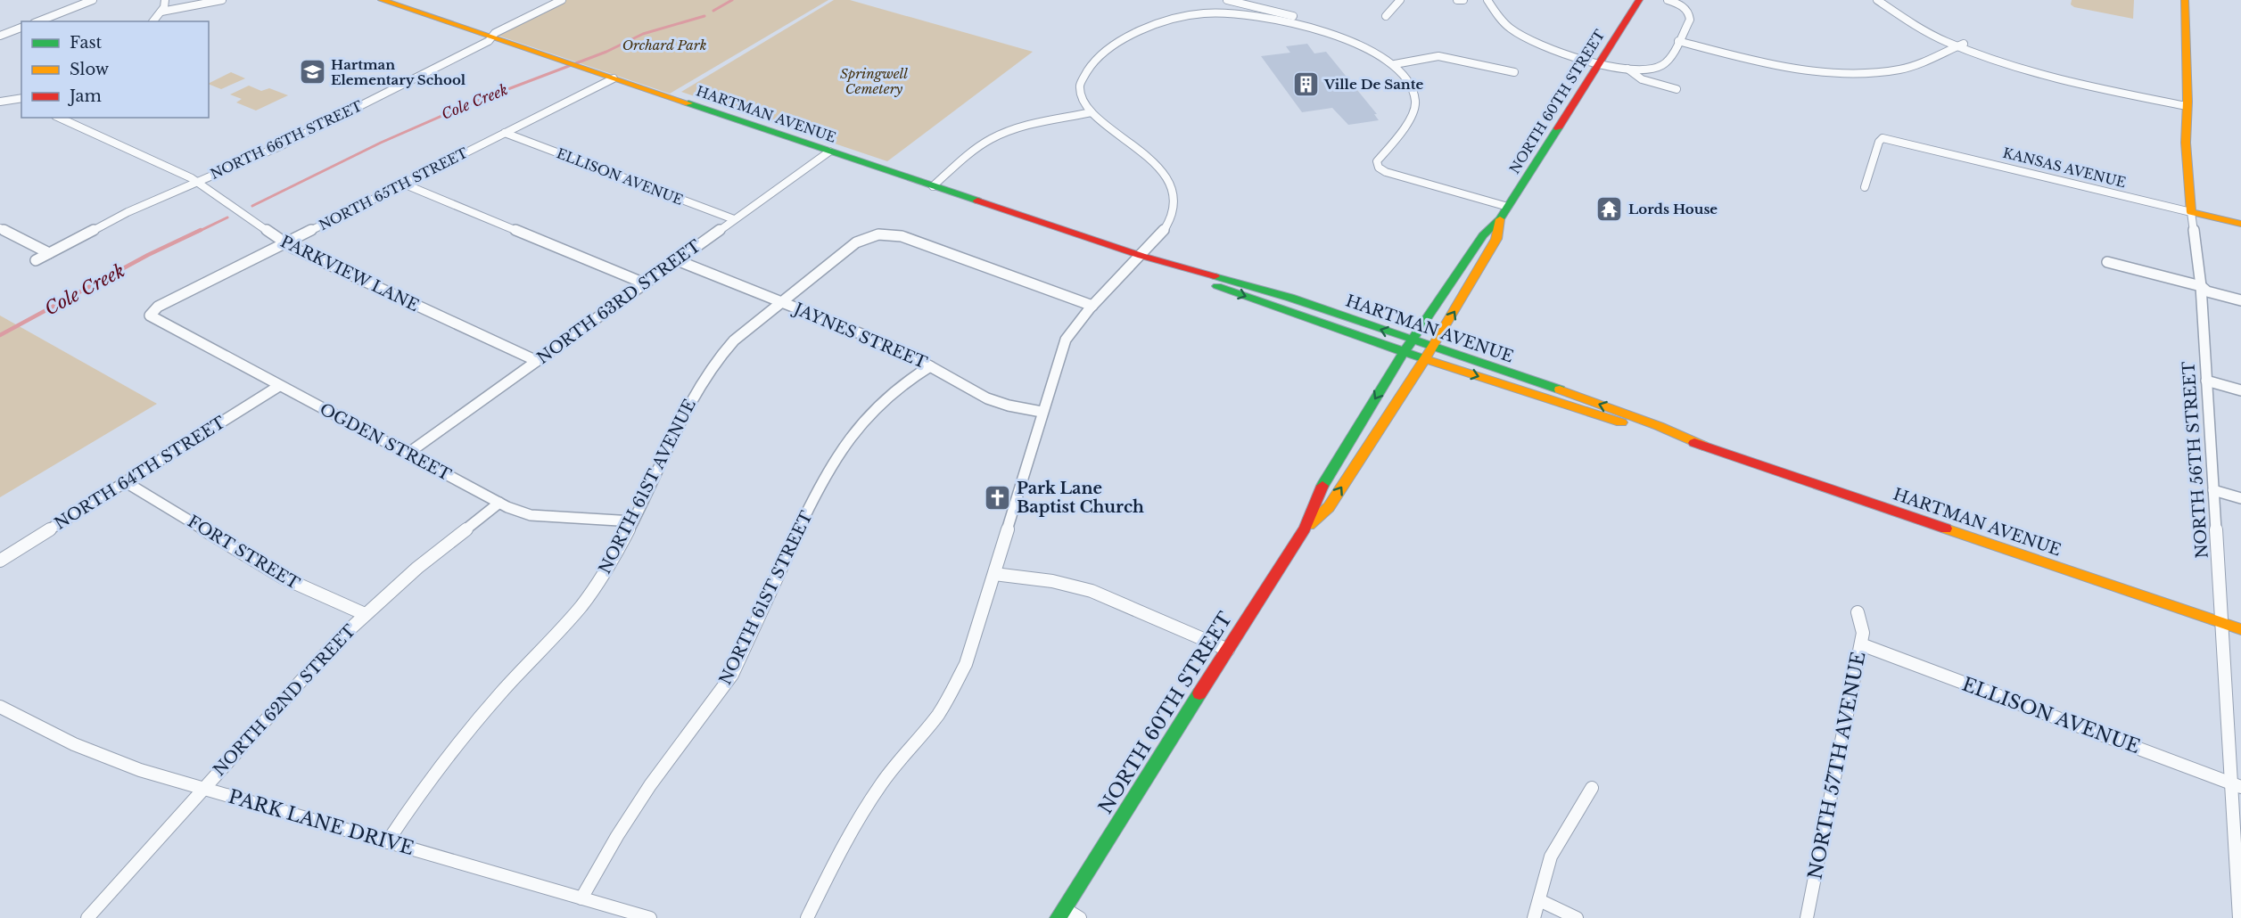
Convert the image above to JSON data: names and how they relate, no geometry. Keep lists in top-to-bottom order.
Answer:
{
  "streets": {
    "main road": [
      "NORTH 60TH STREET",
      "HARTMAN AVENUE",
      "KANSAS AVENUE",
      "NORTH 56TH STREET"
    ],
    "street": [
      "NORTH 66TH STREET",
      "ELLISON AVENUE",
      "NORTH 65TH STREET",
      "PARKVIEW LANE",
      "NORTH 63RD STREET",
      "JAYNES STREET",
      "OGDEN STREET",
      "NORTH 64TH STREET",
      "NORTH 61ST AVENUE",
      "FORT STREET",
      "NORTH 61ST STREET",
      "NORTH 62ND STREET",
      "NORTH 57TH AVENUE",
      "PARK LANE DRIVE"
    ]
  },
  "crossings": [
    ["NORTH 60TH STREET", "HARTMAN AVENUE"],
    ["HARTMAN AVENUE", "NORTH 66TH STREET"],
    ["HARTMAN AVENUE", "NORTH 65TH STREET"],
    ["HARTMAN AVENUE", "NORTH 63RD STREET"],
    ["HARTMAN AVENUE", "NORTH 56TH STREET"],
    ["NORTH 66TH STREET", "PARKVIEW LANE"],
    ["KANSAS AVENUE", "NORTH 56TH STREET"],
    ["ELLISON AVENUE", "NORTH 65TH STREET"],
    ["ELLISON AVENUE", "NORTH 63RD STREET"],
    ["ELLISON AVENUE", "NORTH 56TH STREET"],
    ["ELLISON AVENUE", "NORTH 57TH AVENUE"],
    ["NORTH 65TH STREET", "PARKVIEW LANE"],
    ["NORTH 65TH STREET", "OGDEN STREET"],
    ["PARKVIEW LANE", "NORTH 63RD STREET"],
    ["NORTH 63RD STREET", "JAYNES STREET"],
    ["NORTH 63RD STREET", "OGDEN STREET"],
    ["JAYNES STREET", "NORTH 61ST AVENUE"],
    ["JAYNES STREET", "NORTH 61ST STREET"],
    ["OGDEN STREET", "NORTH 64TH STREET"],
    ["OGDEN STREET", "NORTH 61ST AVENUE"],
    ["OGDEN STREET", "NORTH 62ND STREET"],
    ["NORTH 64TH STREET", "FORT STREET"],
    ["NORTH 61ST AVENUE", "PARK LANE DRIVE"],
    ["FORT STREET", "NORTH 62ND STREET"],
    ["NORTH 61ST STREET", "PARK LANE DRIVE"],
    ["NORTH 62ND STREET", "PARK LANE DRIVE"]
  ],
  "water": ["Cole Creek"],
  "parks": ["Orchard Park", "Springwell Cemetery"],
  "places": {
    "school or university": ["Hartman Elementary School"],
    "building": ["Ville De Sante"],
    "temple": ["Lords House"],
    "church": ["Park Lane Baptist Church"]
  },
  "legend": ["Fast", "Slow", "Jam"]
}
